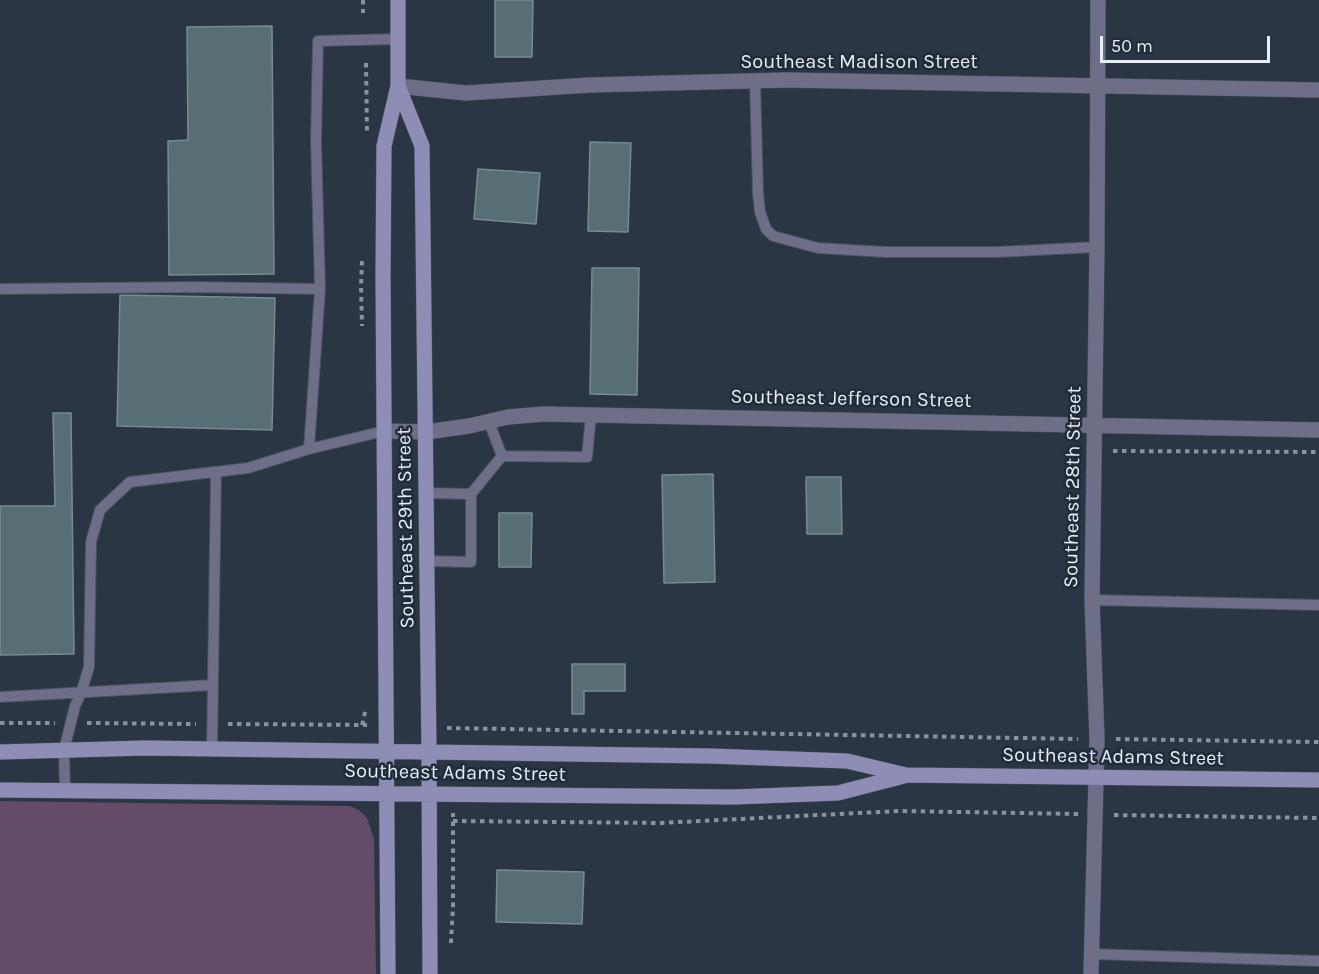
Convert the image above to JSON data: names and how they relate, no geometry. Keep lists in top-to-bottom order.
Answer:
{
  "streets": {
    "main road": ["Southeast 29th Street", "Southeast Adams Street"],
    "street": ["Southeast Madison Street", "Southeast Jefferson Street", "Southeast 28th Street"]
  },
  "crossings": [
    ["Southeast Madison Street", "Southeast 28th Street"],
    ["Southeast Madison Street", "Southeast 29th Street"],
    ["Southeast Jefferson Street", "Southeast 28th Street"],
    ["Southeast Jefferson Street", "Southeast 29th Street"],
    ["Southeast 28th Street", "Southeast Adams Street"],
    ["Southeast 29th Street", "Southeast Adams Street"]
  ],
  "scale_bar": "50 m"
}
